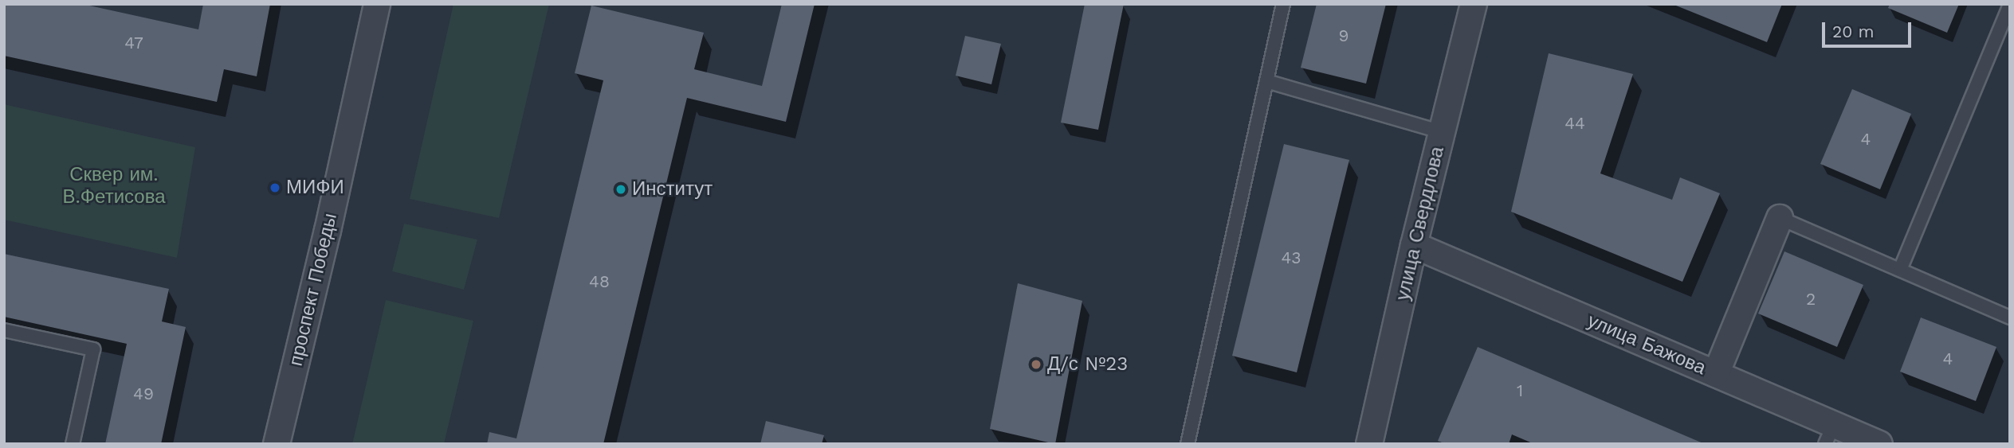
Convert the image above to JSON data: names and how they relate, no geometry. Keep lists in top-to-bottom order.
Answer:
{
  "streets": {
    "street": ["улица Свердлова", "проспект Победы", "улица Бажова"]
  },
  "crossings": [
    ["улица Свердлова", "улица Бажова"]
  ],
  "parks": ["Сквер им. В.Фетисова"],
  "places": ["МИФИ", "Институт", "Д/с №23"],
  "house_numbers": [
    "9",
    "47",
    "44",
    "4",
    "43",
    "48",
    "2",
    "4",
    "1",
    "49"
  ],
  "scale_bar": "20 m"
}
